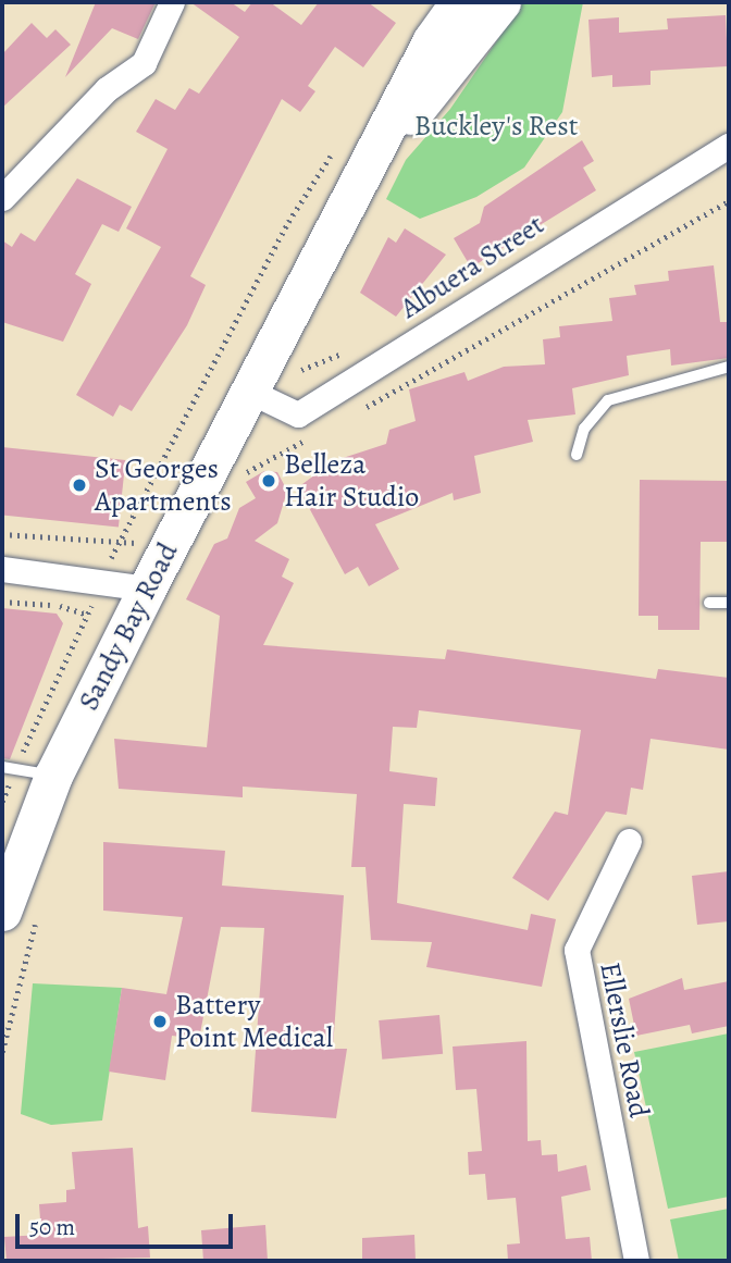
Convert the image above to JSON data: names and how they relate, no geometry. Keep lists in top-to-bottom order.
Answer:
{
  "streets": {
    "main road": ["Sandy Bay Road"],
    "street": ["Albuera Street", "Ellerslie Road"]
  },
  "crossings": [
    ["Albuera Street", "Sandy Bay Road"]
  ],
  "parks": ["Buckley's Rest"],
  "places": ["Belleza Hair Studio", "St Georges Apartments", "Battery Point Medical"],
  "scale_bar": "50 m"
}
